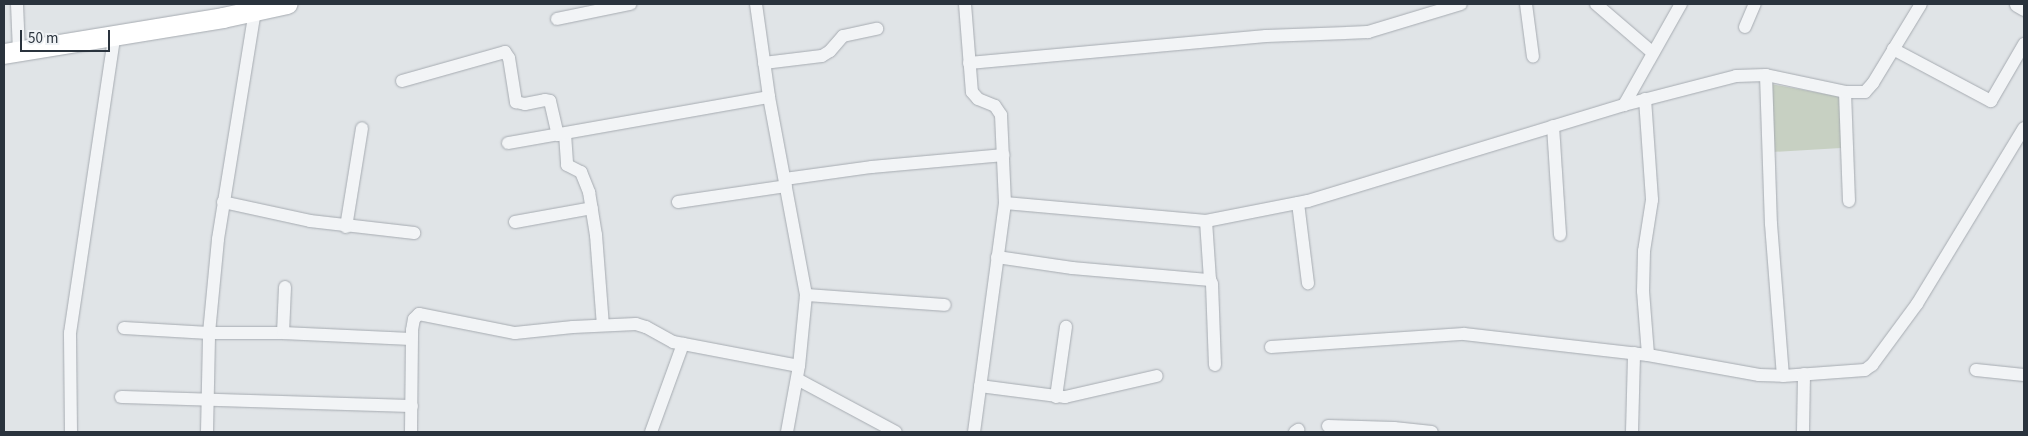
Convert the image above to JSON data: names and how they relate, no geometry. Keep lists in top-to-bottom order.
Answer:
{
  "scale_bar": "50 m"
}
